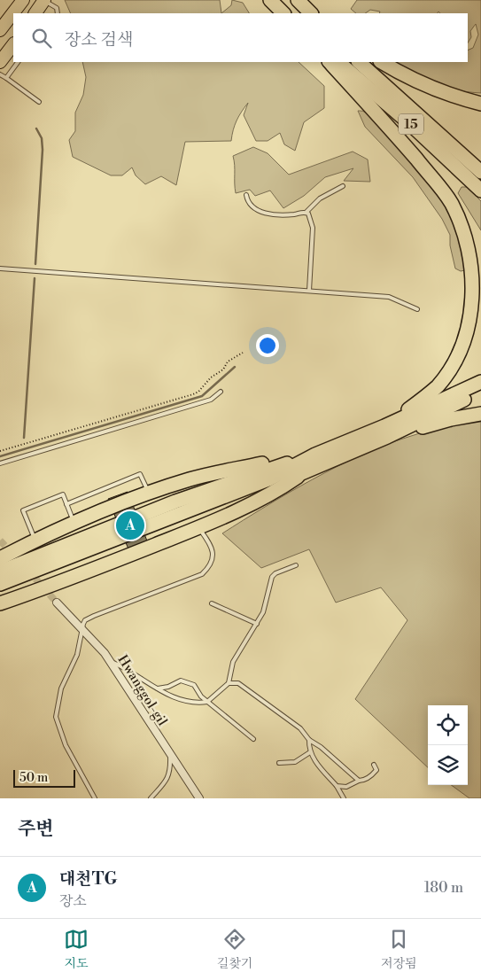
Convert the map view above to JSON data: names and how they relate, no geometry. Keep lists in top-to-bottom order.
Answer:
{
  "streets": {
    "highway": ["15"],
    "street": ["Hwanggol-gil"]
  },
  "scale_bar": "50 m",
  "page": {
    "search": "장소 검색",
    "pins": "A",
    "scale": "50 m",
    "heading": "주변",
    "list": [
      {
        "mark": "A",
        "name": "대천TG",
        "note": "장소",
        "value": "180 m"
      }
    ],
    "nav": ["지도", "길찾기", "저장됨"]
  }
}
